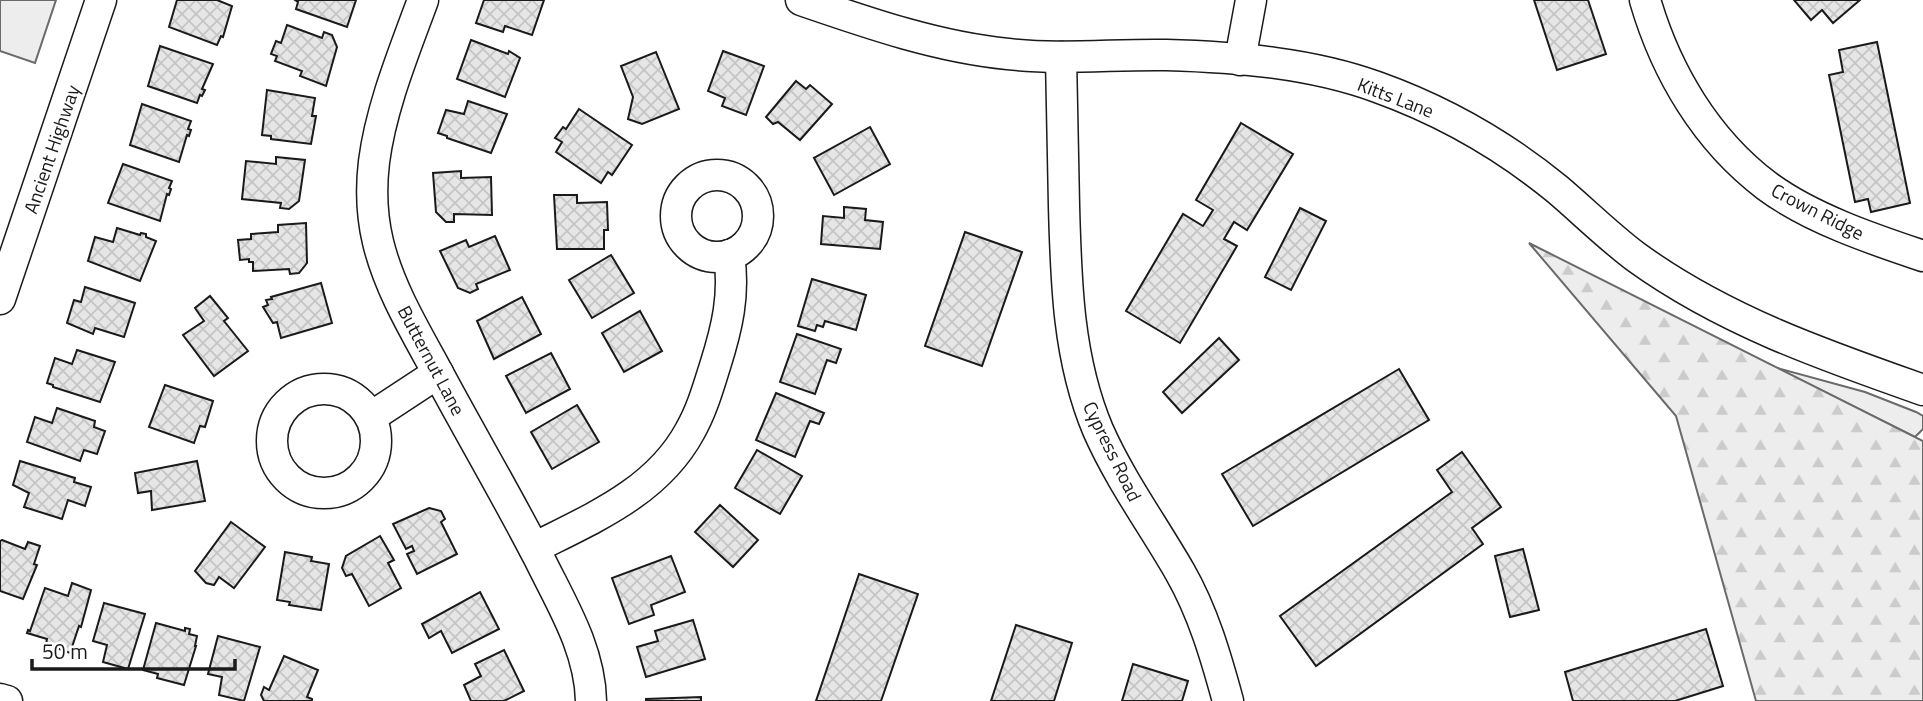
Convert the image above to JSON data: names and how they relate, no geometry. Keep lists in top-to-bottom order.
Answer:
{
  "streets": {
    "street": [
      "Kitts Lane",
      "Ancient Highway",
      "Crown Ridge",
      "Butternut Lane",
      "Cypress Road"
    ]
  },
  "crossings": [
    ["Kitts Lane", "Cypress Road"]
  ],
  "scale_bar": "50 m"
}
